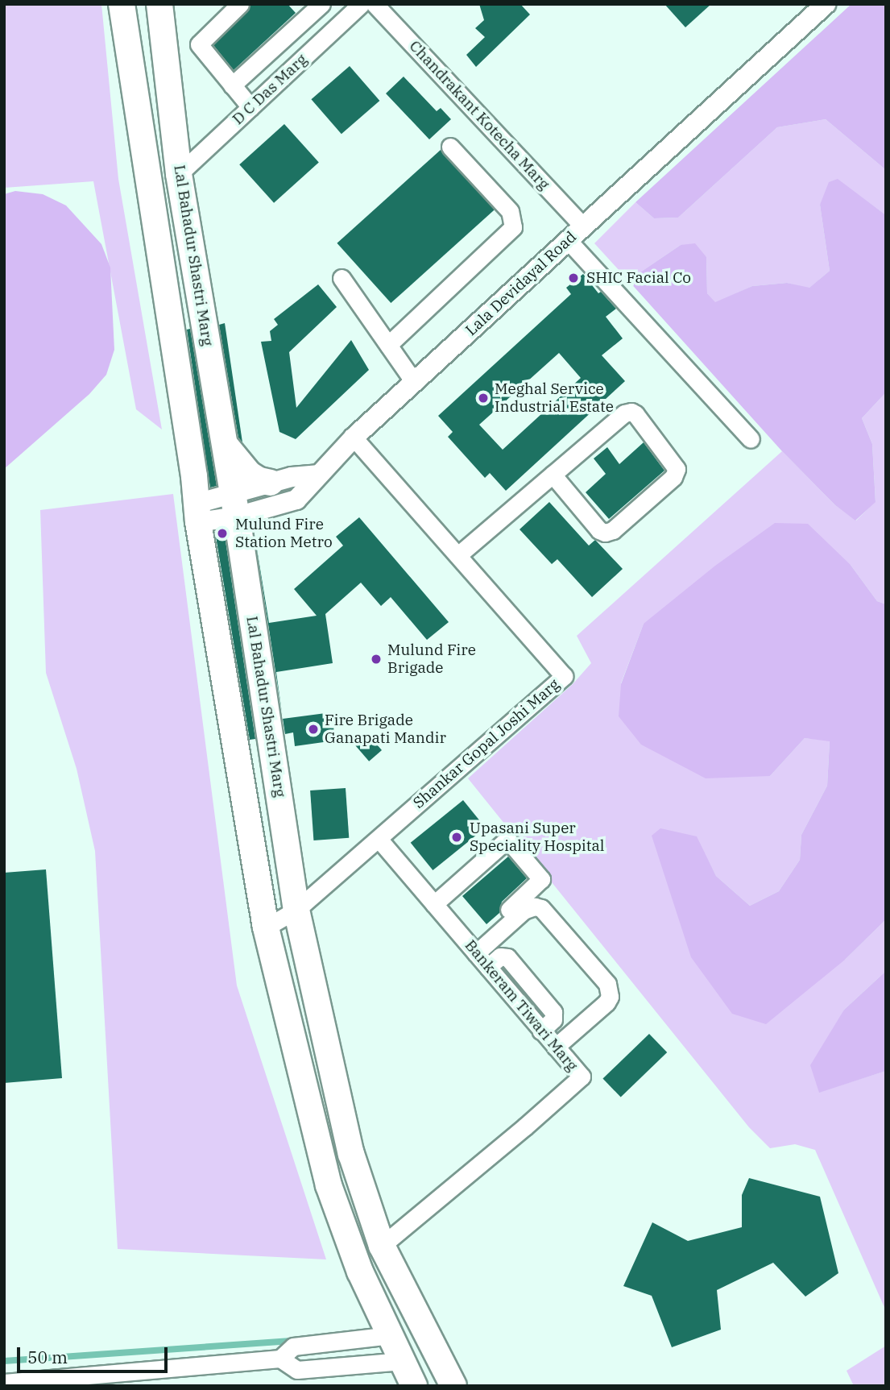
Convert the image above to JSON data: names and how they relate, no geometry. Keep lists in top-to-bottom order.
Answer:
{
  "streets": {
    "main road": ["Lal Bahadur Shastri Marg"],
    "street": [
      "D C Das Marg",
      "Chandrakant Kotecha Marg",
      "Lala Devidayal Road",
      "Shankar Gopal Joshi Marg",
      "Bankeram Tiwari Marg"
    ]
  },
  "crossings": [
    ["D C Das Marg", "Lal Bahadur Shastri Marg"],
    ["Chandrakant Kotecha Marg", "Lala Devidayal Road"],
    ["Lal Bahadur Shastri Marg", "Lala Devidayal Road"],
    ["Lal Bahadur Shastri Marg", "Shankar Gopal Joshi Marg"],
    ["Lal Bahadur Shastri Marg", "Bankeram Tiwari Marg"],
    ["Lala Devidayal Road", "Shankar Gopal Joshi Marg"],
    ["Shankar Gopal Joshi Marg", "Bankeram Tiwari Marg"]
  ],
  "places": [
    "SHIC Facial Co",
    "Meghal Service Industrial Estate",
    "Mulund Fire Station Metro",
    "Mulund Fire Brigade",
    "Fire Brigade Ganapati Mandir",
    "Upasani Super Speciality Hospital"
  ],
  "scale_bar": "50 m"
}
